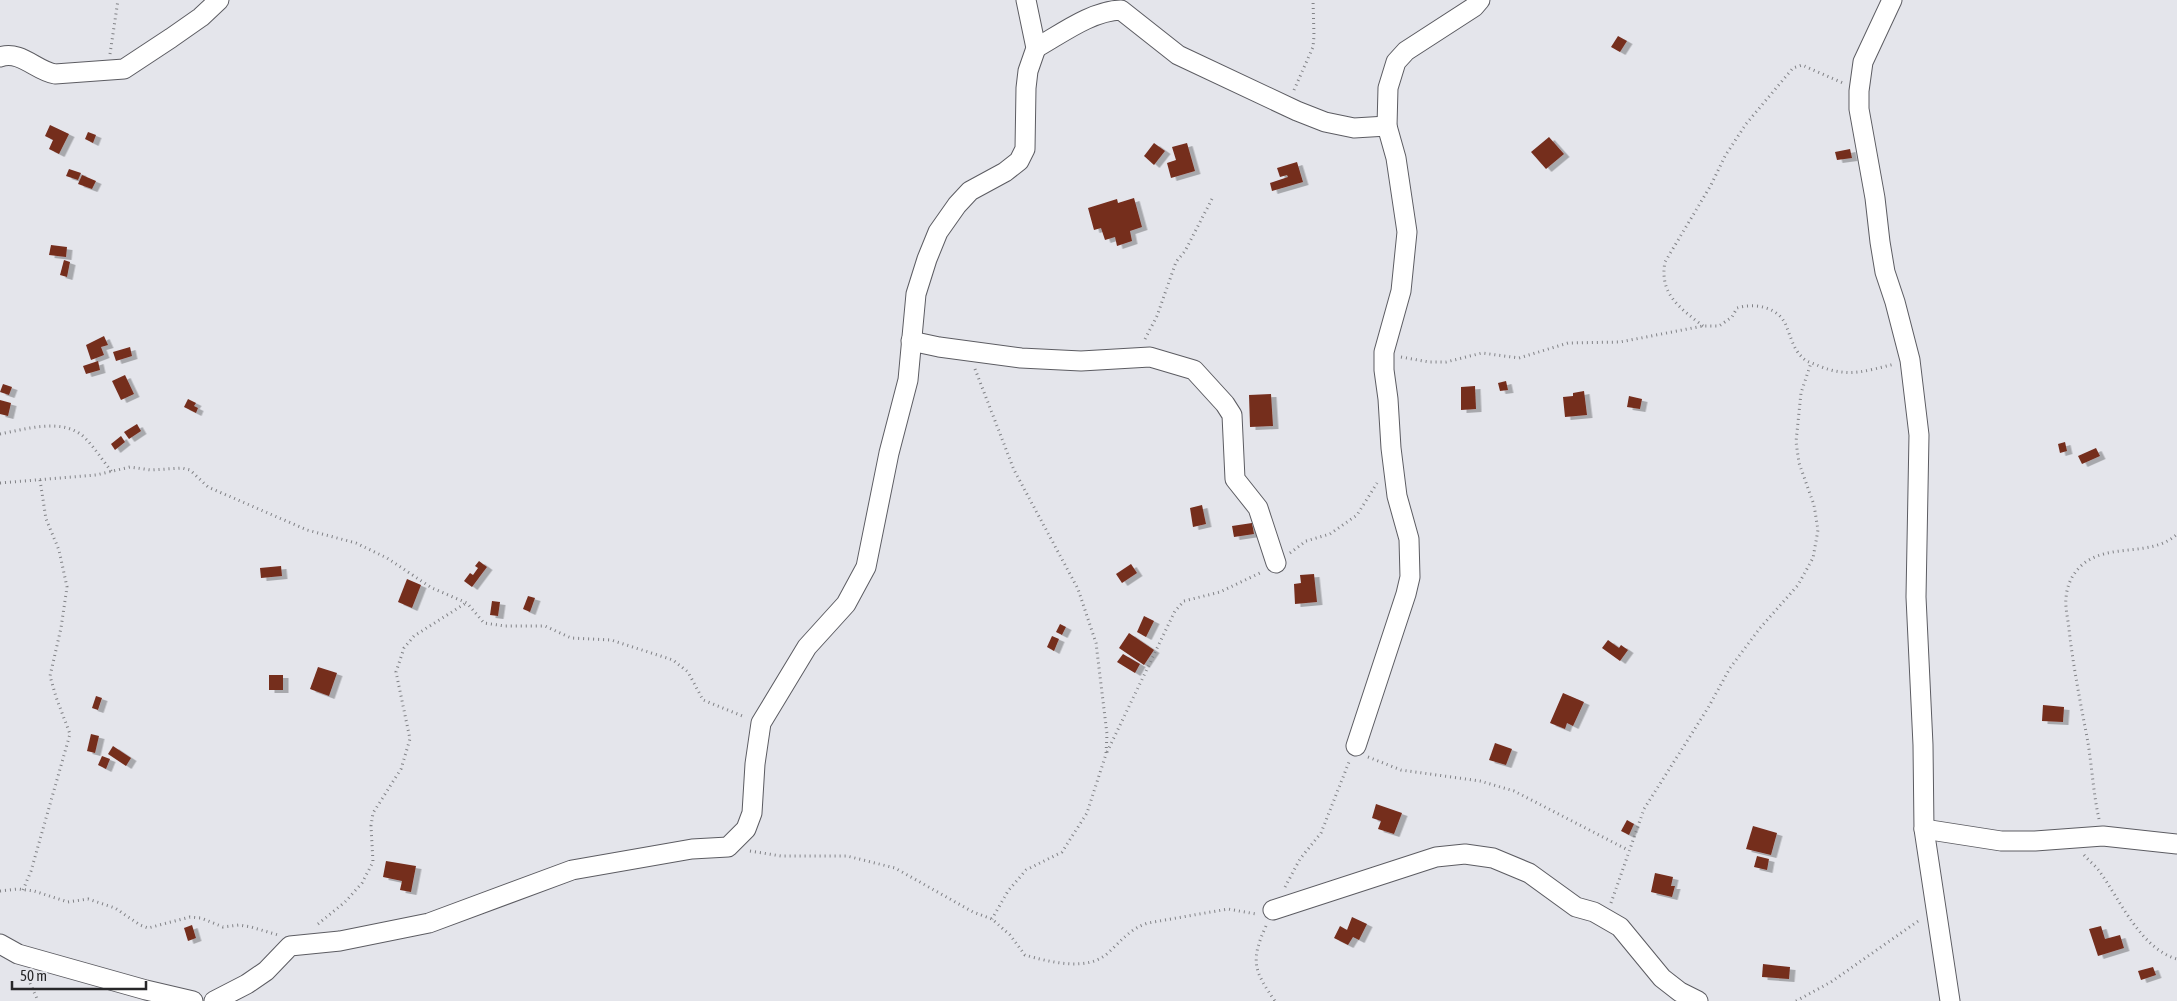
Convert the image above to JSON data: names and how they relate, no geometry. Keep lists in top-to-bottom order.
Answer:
{
  "scale_bar": "50 m"
}
